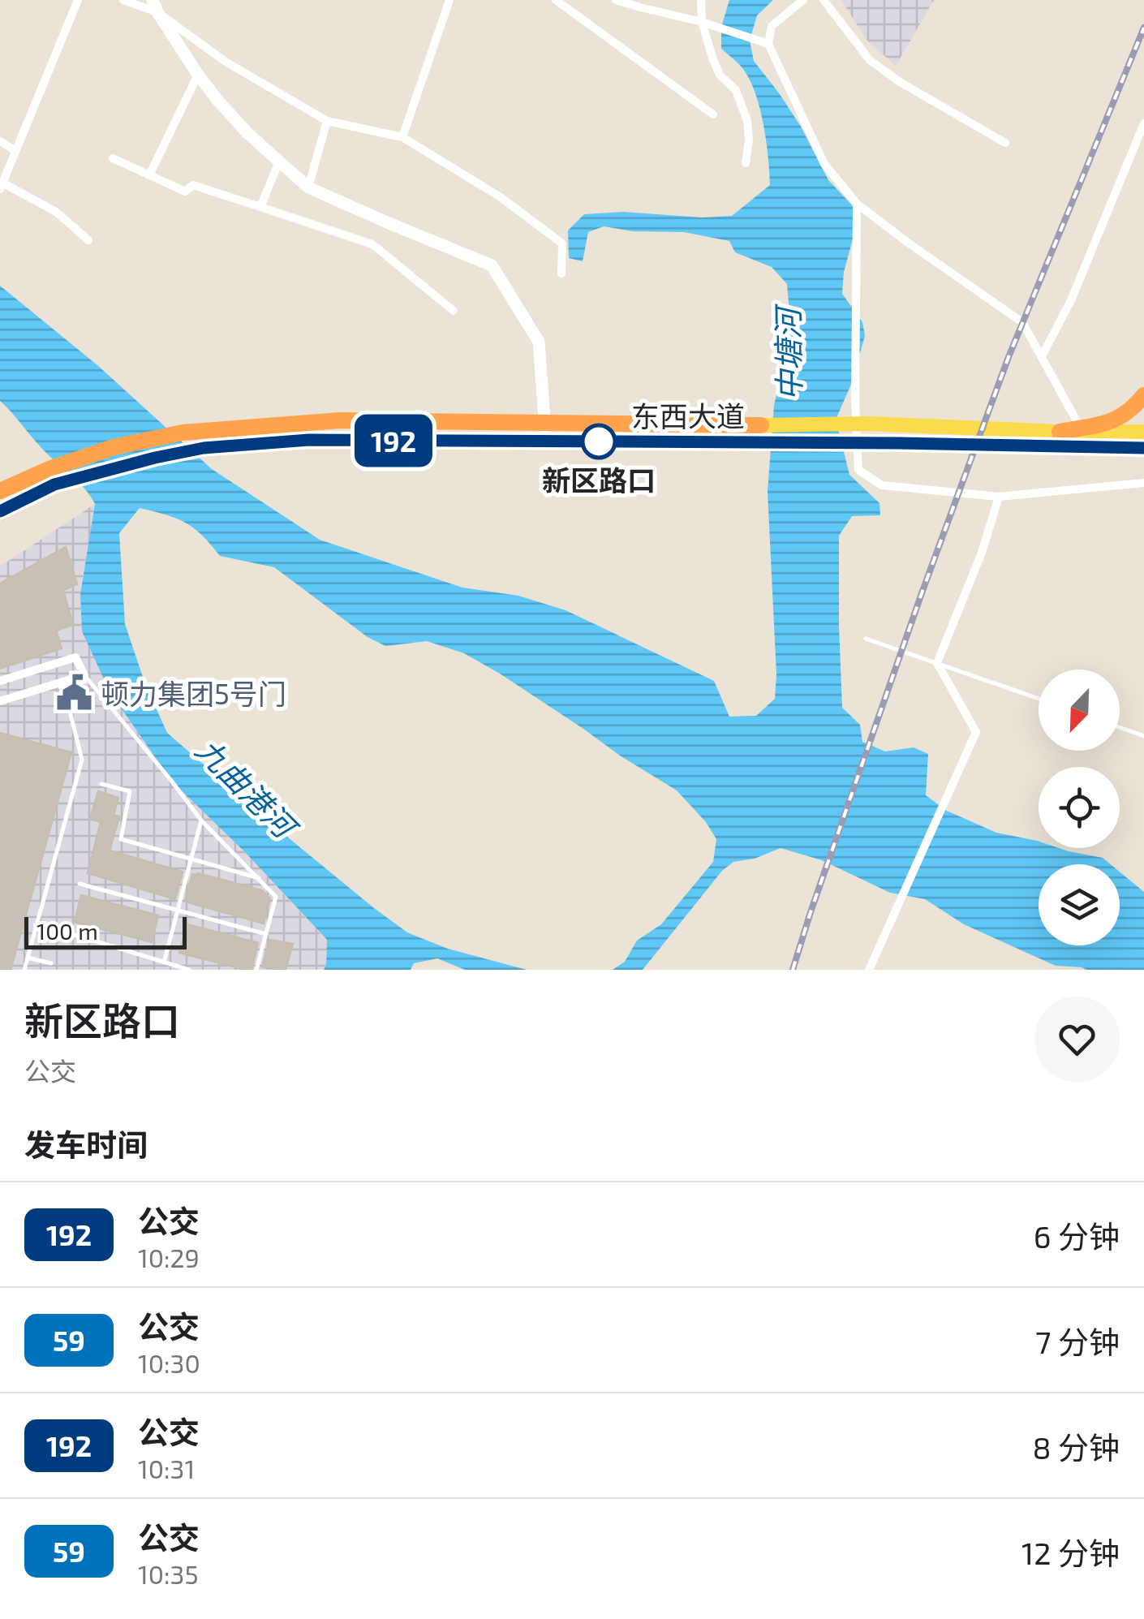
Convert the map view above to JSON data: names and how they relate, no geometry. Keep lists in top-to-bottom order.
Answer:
{
  "streets": {
    "highway": ["东西大道"]
  },
  "water": ["中塘河", "九曲港河"],
  "places": {
    "other": ["新区路口"],
    "public building": ["顿力集团5号门"]
  },
  "lines": ["bus line 192"],
  "scale_bar": "100 m",
  "north": "bottom left",
  "page": {
    "on_map": "192",
    "scale": "100 m",
    "heading": [
      ["新区路口", "公交"],
      "发车时间"
    ],
    "list": [
      {
        "mark": "192",
        "name": "公交",
        "note": "10:29",
        "value": "6 分钟"
      },
      {
        "mark": "59",
        "name": "公交",
        "note": "10:30",
        "value": "7 分钟"
      },
      {
        "mark": "192",
        "name": "公交",
        "note": "10:31",
        "value": "8 分钟"
      },
      {
        "mark": "59",
        "name": "公交",
        "note": "10:35",
        "value": "12 分钟"
      }
    ]
  }
}
